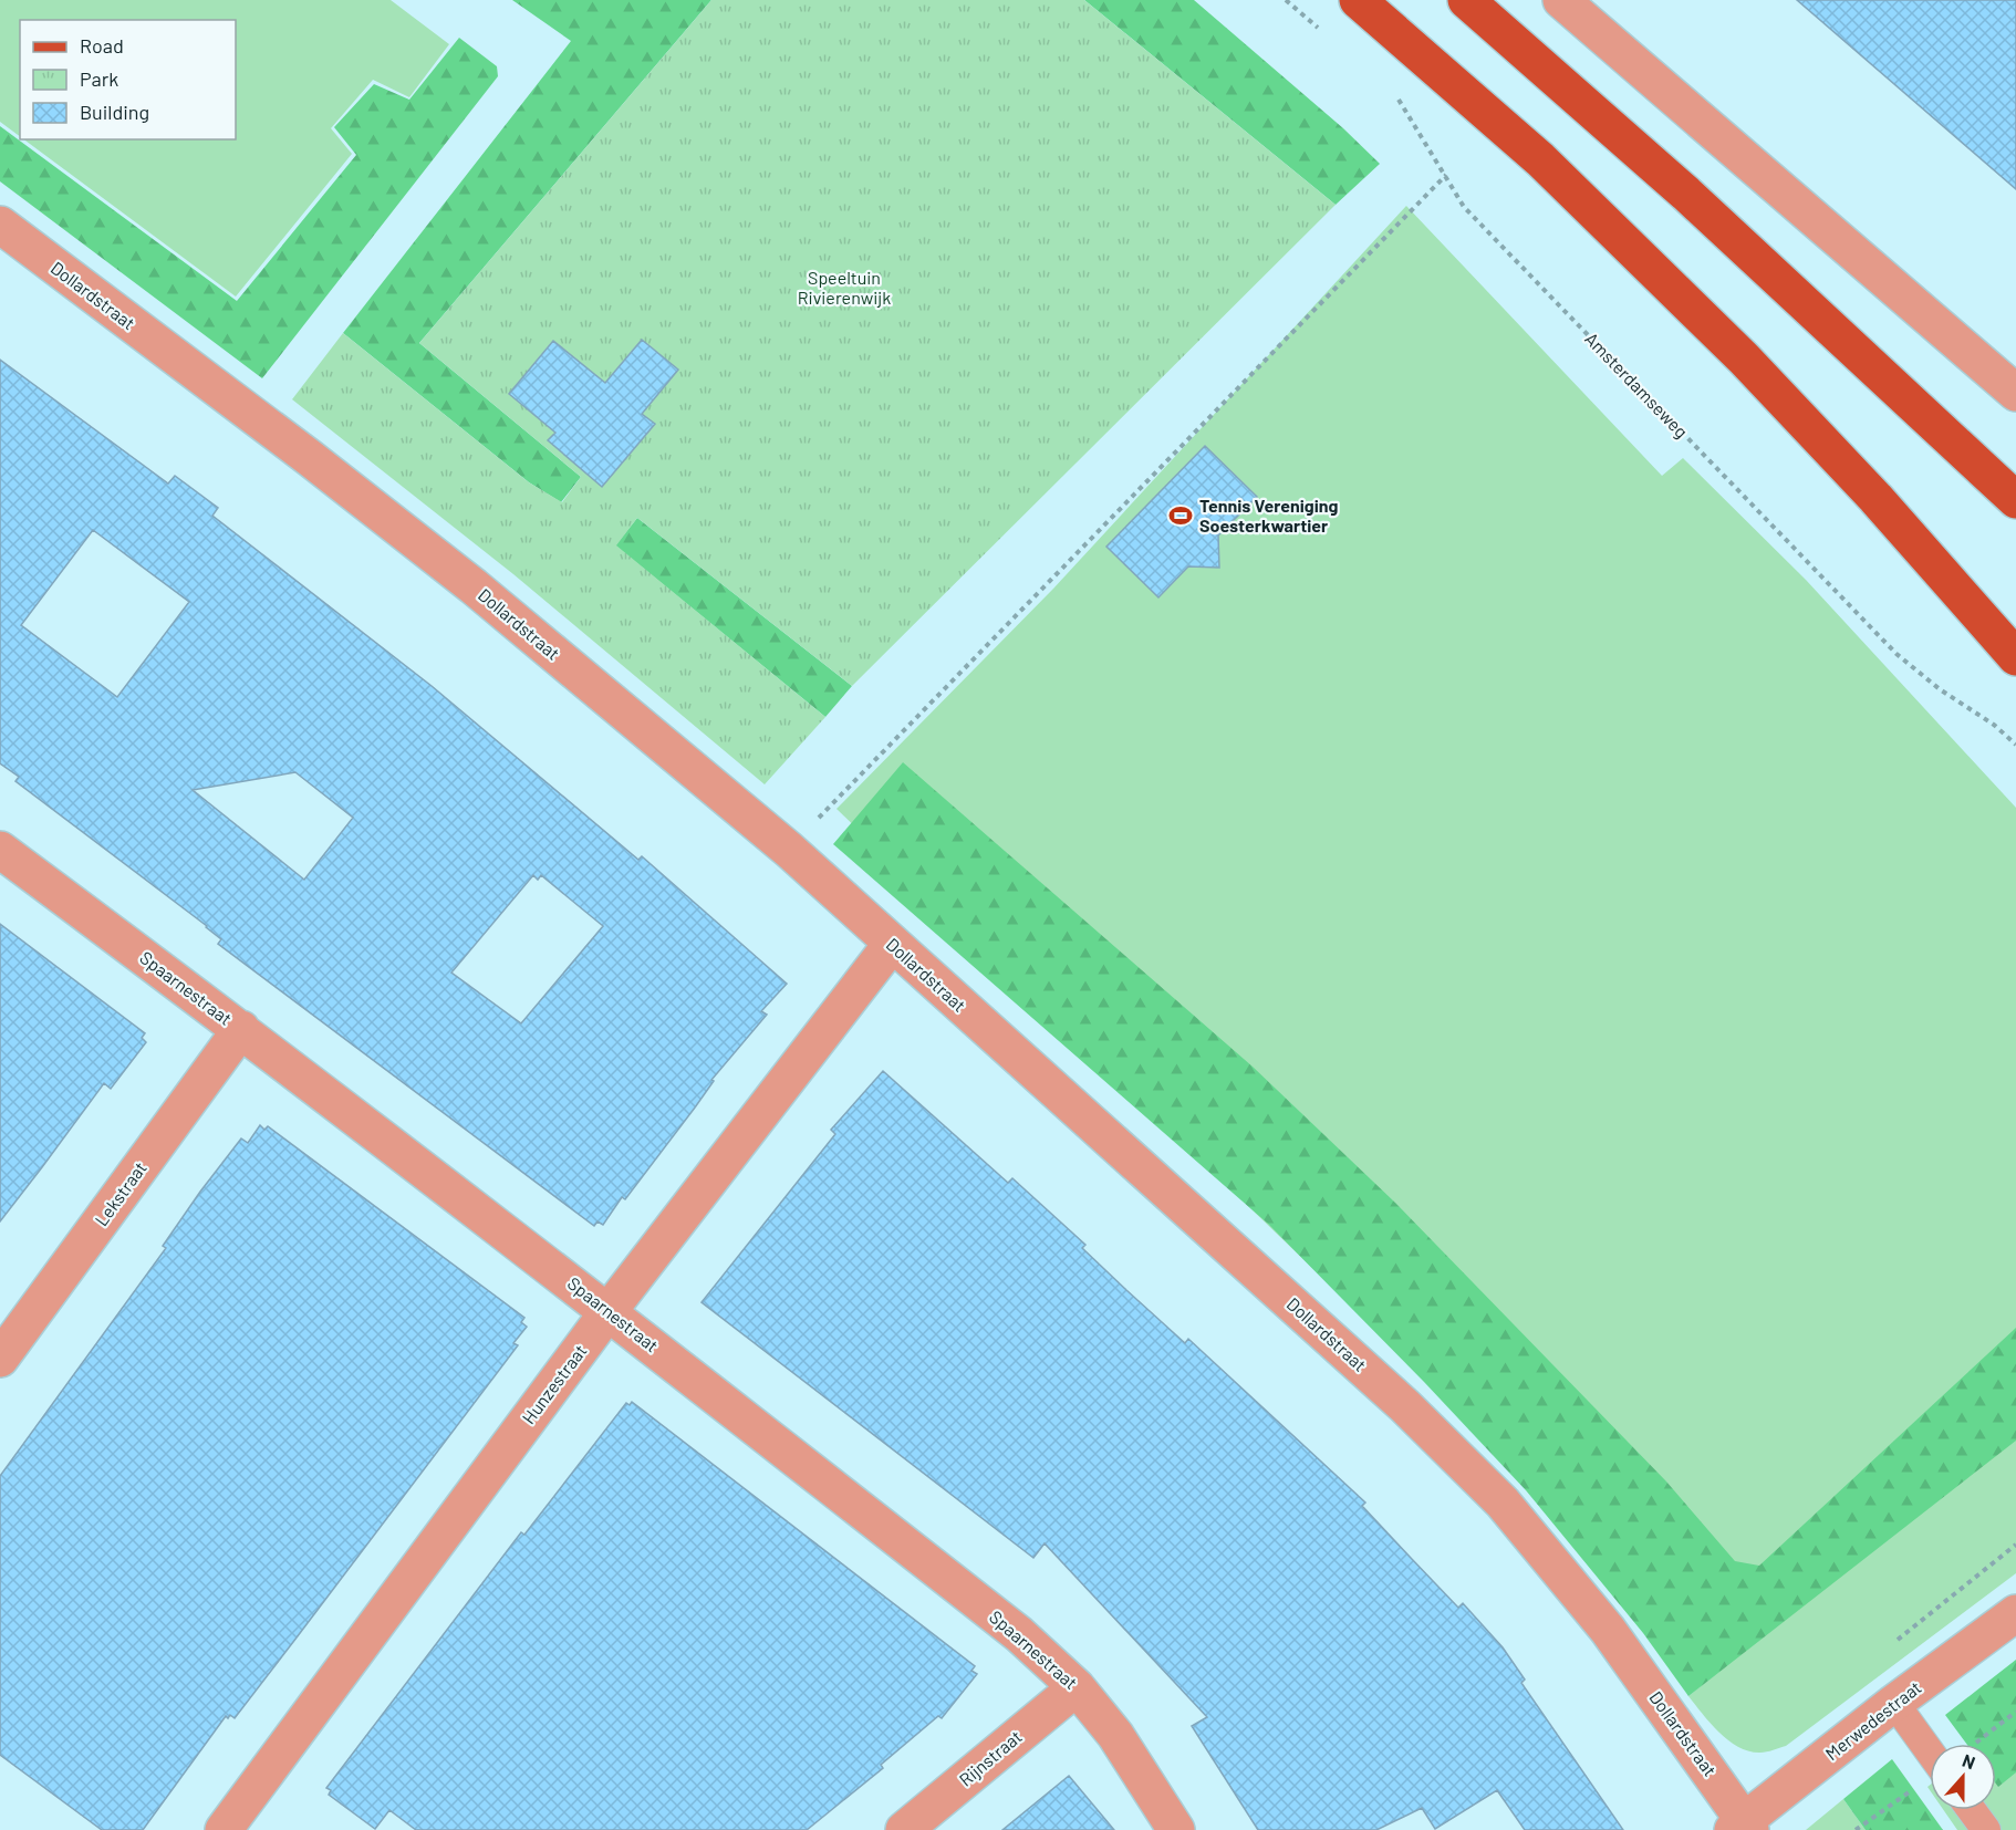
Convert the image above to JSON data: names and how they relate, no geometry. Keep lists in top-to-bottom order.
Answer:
{
  "streets": {
    "street": [
      "Dollardstraat",
      "Spaarnestraat",
      "Lekstraat",
      "Hunzestraat",
      "Merwedestraat",
      "Rijnstraat"
    ],
    "path": ["Amsterdamseweg"]
  },
  "crossings": [
    ["Dollardstraat", "Hunzestraat"],
    ["Dollardstraat", "Merwedestraat"],
    ["Spaarnestraat", "Lekstraat"],
    ["Spaarnestraat", "Hunzestraat"],
    ["Spaarnestraat", "Rijnstraat"]
  ],
  "parks": ["Speeltuin Rivierenwijk"],
  "places": {
    "sports": ["Tennis Vereniging Soesterkwartier"]
  },
  "legend": ["Road", "Park", "Building"],
  "north": "top"
}
